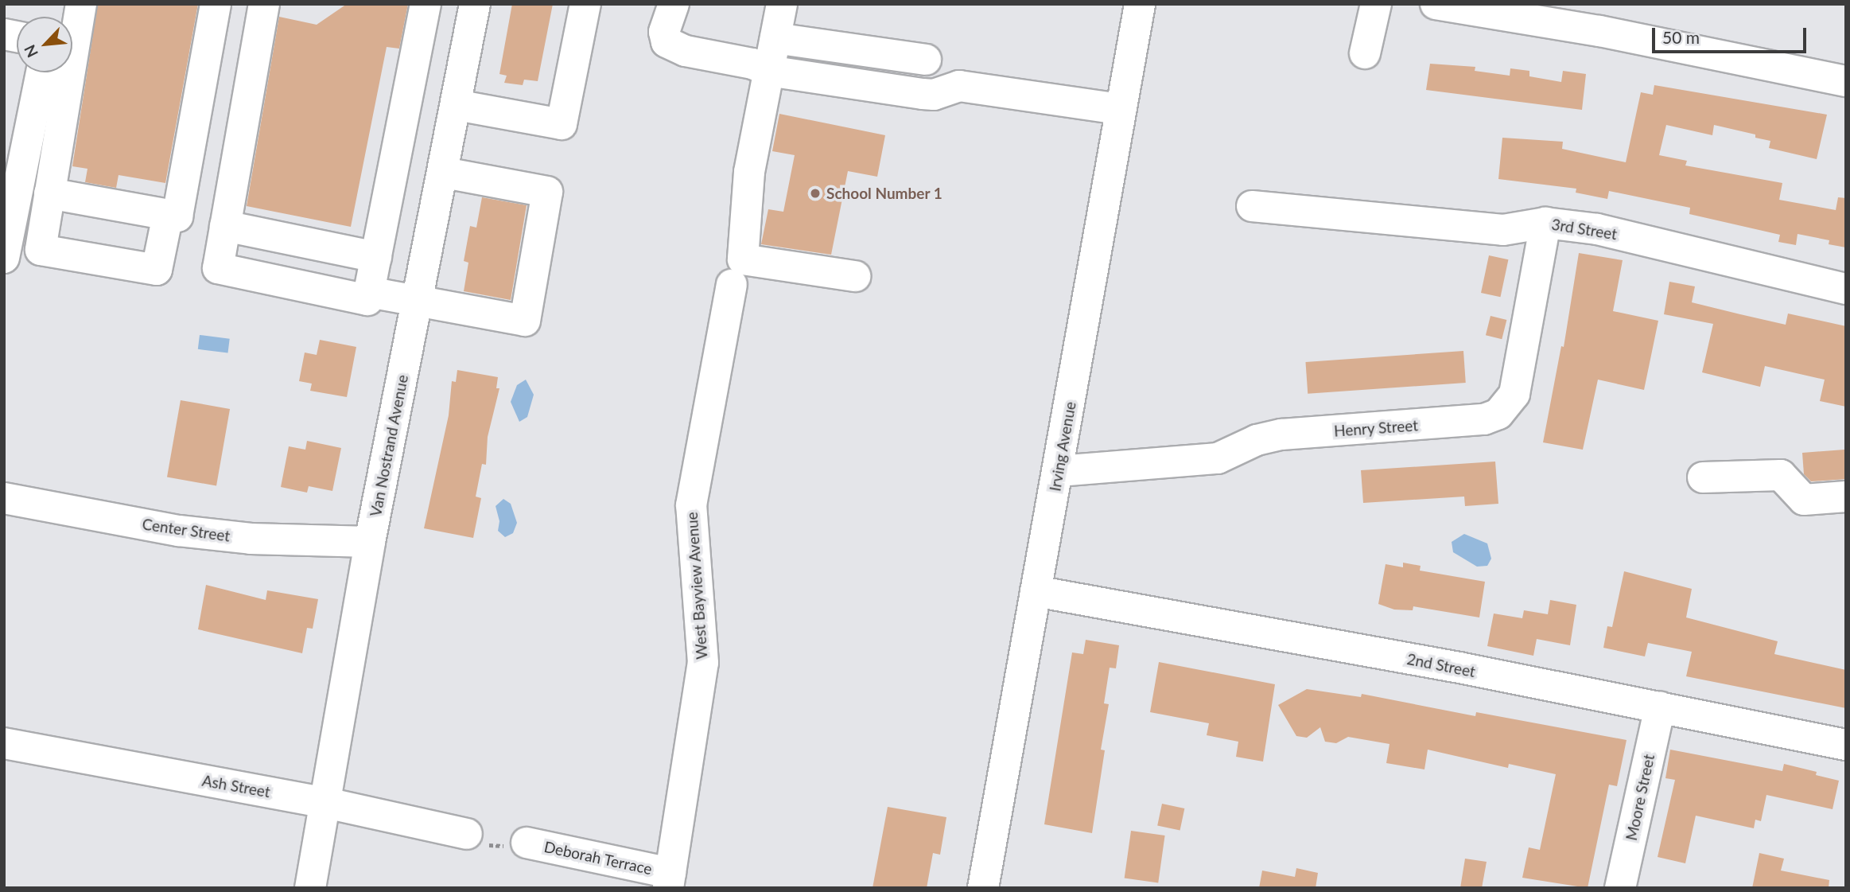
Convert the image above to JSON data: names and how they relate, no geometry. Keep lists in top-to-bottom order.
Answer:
{
  "streets": {
    "street": [
      "3rd Street",
      "Henry Street",
      "Van Nostrand Avenue",
      "Irving Avenue",
      "Center Street",
      "West Bayview Avenue",
      "2nd Street",
      "Ash Street",
      "Moore Street",
      "Deborah Terrace"
    ]
  },
  "crossings": [
    ["3rd Street", "Henry Street"],
    ["Henry Street", "Irving Avenue"],
    ["Van Nostrand Avenue", "Center Street"],
    ["Van Nostrand Avenue", "Ash Street"],
    ["Irving Avenue", "2nd Street"],
    ["West Bayview Avenue", "Deborah Terrace"],
    ["2nd Street", "Moore Street"]
  ],
  "places": ["School Number 1"],
  "scale_bar": "50 m",
  "north": "bottom left"
}
